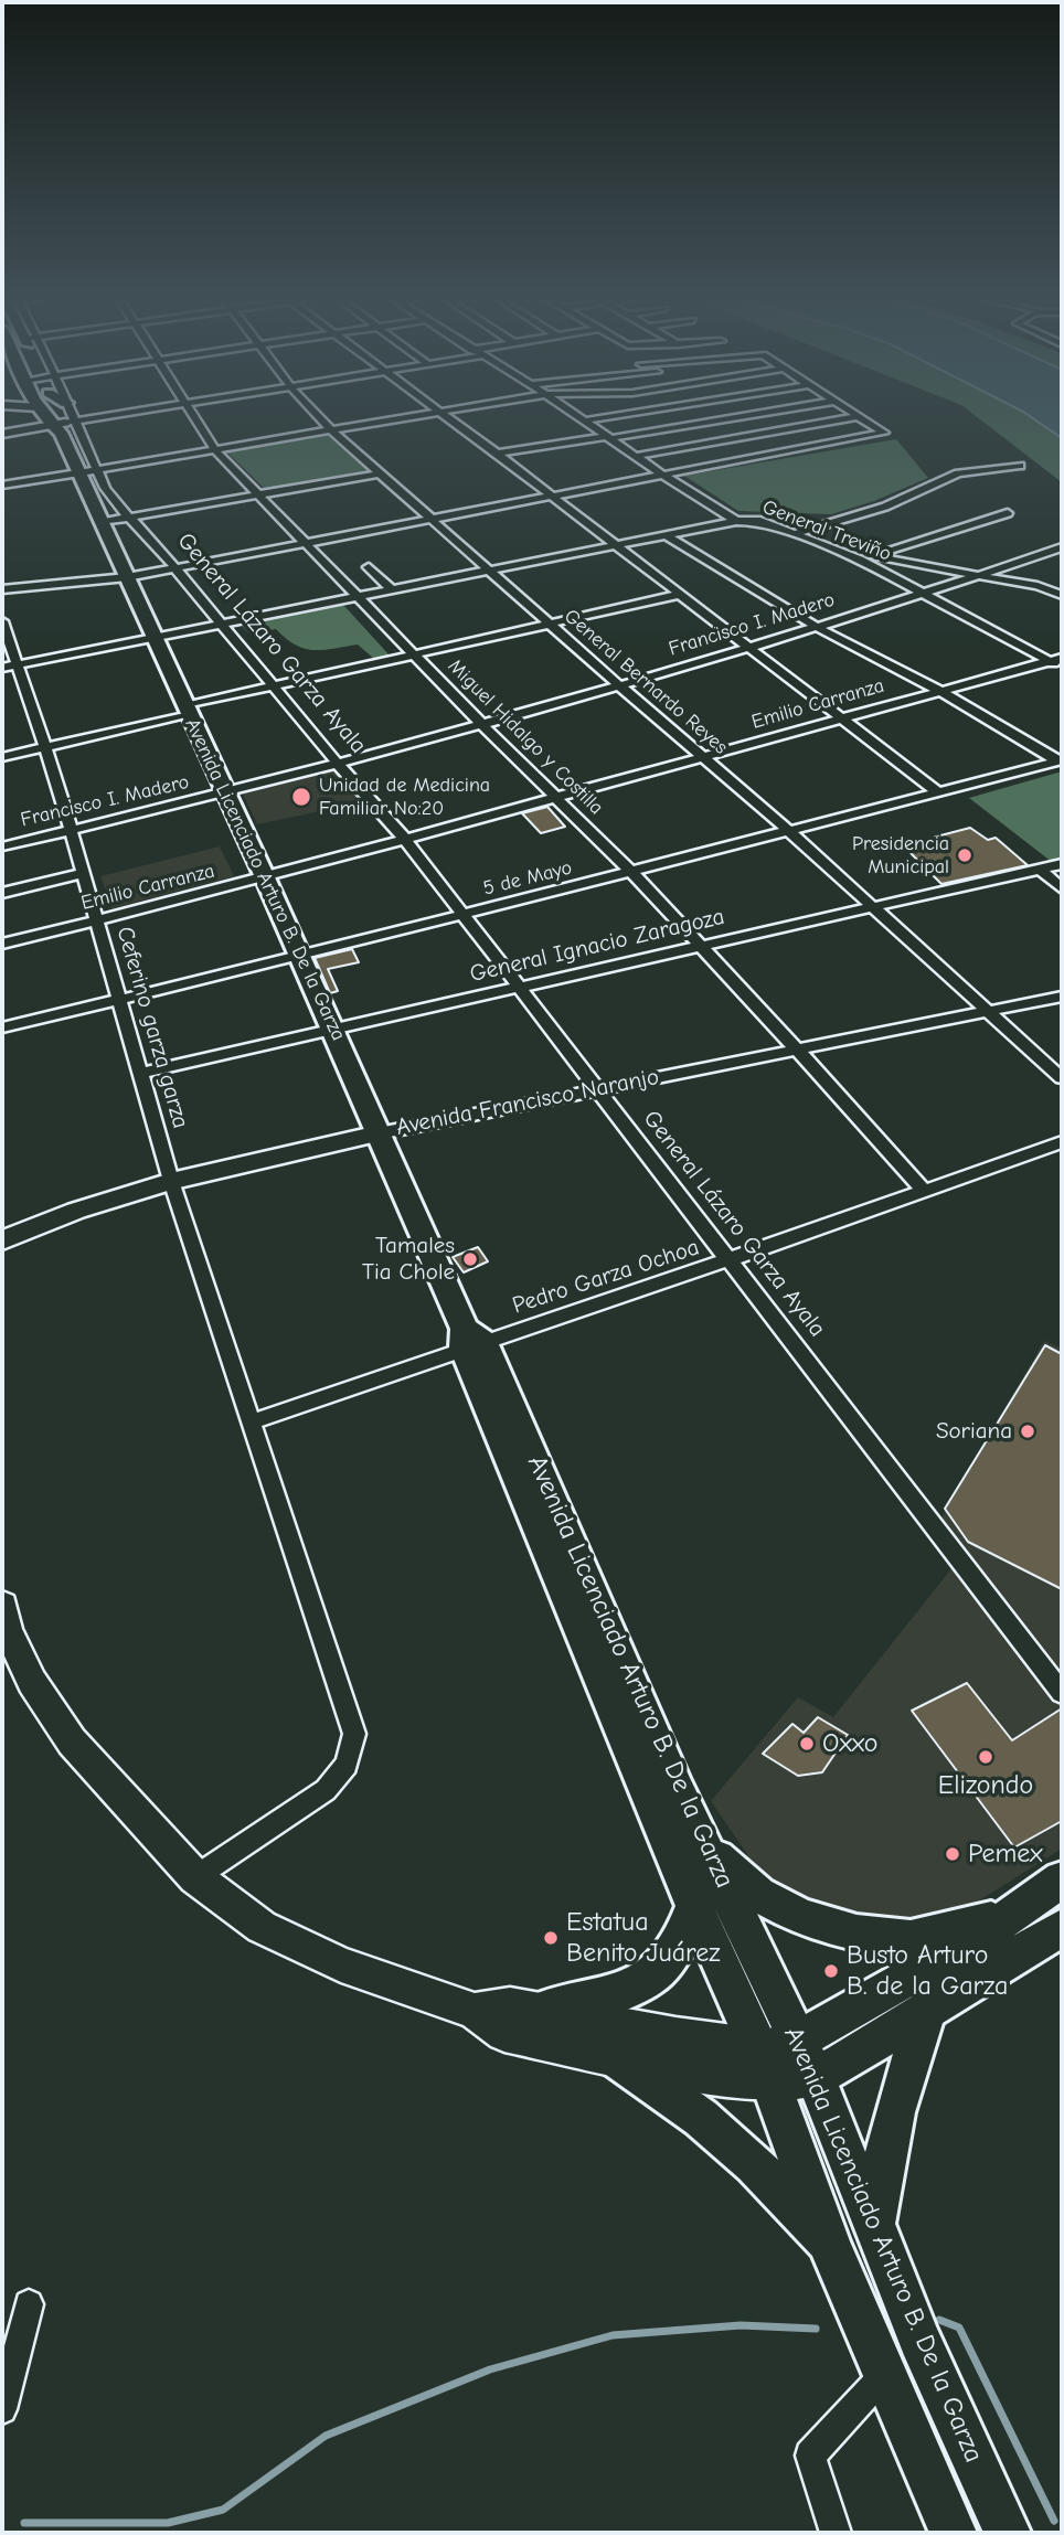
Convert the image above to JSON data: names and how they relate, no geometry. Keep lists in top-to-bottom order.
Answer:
{
  "streets": {
    "main road": ["Avenida Licenciado Arturo B. De la Garza", "Avenida Francisco Naranjo"],
    "street": [
      "General Treviño",
      "Francisco I. Madero",
      "General Lázaro Garza Ayala",
      "General Bernardo Reyes",
      "Emilio Carranza",
      "Miguel Hidalgo y Costilla",
      "5 de Mayo",
      "General Ignacio Zaragoza",
      "Ceferino garza garza",
      "Pedro Garza Ochoa"
    ]
  },
  "crossings": [
    ["General Treviño", "Francisco I. Madero"],
    ["General Treviño", "Emilio Carranza"],
    ["Francisco I. Madero", "General Lázaro Garza Ayala"],
    ["Francisco I. Madero", "General Bernardo Reyes"],
    ["Francisco I. Madero", "Miguel Hidalgo y Costilla"],
    ["Francisco I. Madero", "Avenida Licenciado Arturo B. De la Garza"],
    ["Francisco I. Madero", "Ceferino garza garza"],
    ["General Lázaro Garza Ayala", "Emilio Carranza"],
    ["General Lázaro Garza Ayala", "5 de Mayo"],
    ["General Lázaro Garza Ayala", "Avenida Licenciado Arturo B. De la Garza"],
    ["General Lázaro Garza Ayala", "General Ignacio Zaragoza"],
    ["General Lázaro Garza Ayala", "Avenida Francisco Naranjo"],
    ["General Lázaro Garza Ayala", "Pedro Garza Ochoa"],
    ["General Bernardo Reyes", "Emilio Carranza"],
    ["General Bernardo Reyes", "5 de Mayo"],
    ["General Bernardo Reyes", "General Ignacio Zaragoza"],
    ["General Bernardo Reyes", "Avenida Francisco Naranjo"],
    ["Emilio Carranza", "Miguel Hidalgo y Costilla"],
    ["Emilio Carranza", "Avenida Licenciado Arturo B. De la Garza"],
    ["Emilio Carranza", "Ceferino garza garza"],
    ["Miguel Hidalgo y Costilla", "5 de Mayo"],
    ["Miguel Hidalgo y Costilla", "General Ignacio Zaragoza"],
    ["Miguel Hidalgo y Costilla", "Avenida Francisco Naranjo"],
    ["Miguel Hidalgo y Costilla", "Pedro Garza Ochoa"],
    ["5 de Mayo", "Avenida Licenciado Arturo B. De la Garza"],
    ["5 de Mayo", "Ceferino garza garza"],
    ["Avenida Licenciado Arturo B. De la Garza", "General Ignacio Zaragoza"],
    ["Avenida Licenciado Arturo B. De la Garza", "Avenida Francisco Naranjo"],
    ["Avenida Licenciado Arturo B. De la Garza", "Pedro Garza Ochoa"],
    ["General Ignacio Zaragoza", "Ceferino garza garza"],
    ["Ceferino garza garza", "Avenida Francisco Naranjo"],
    ["Ceferino garza garza", "Pedro Garza Ochoa"]
  ],
  "places": [
    "Unidad de Medicina Familiar No:20",
    "Presidencia Municipal",
    "Tamales Tia Chole",
    "Soriana",
    "Oxxo",
    "Elizondo",
    "Pemex",
    "Estatua Benito Juárez",
    "Busto Arturo B. de la Garza"
  ]
}
